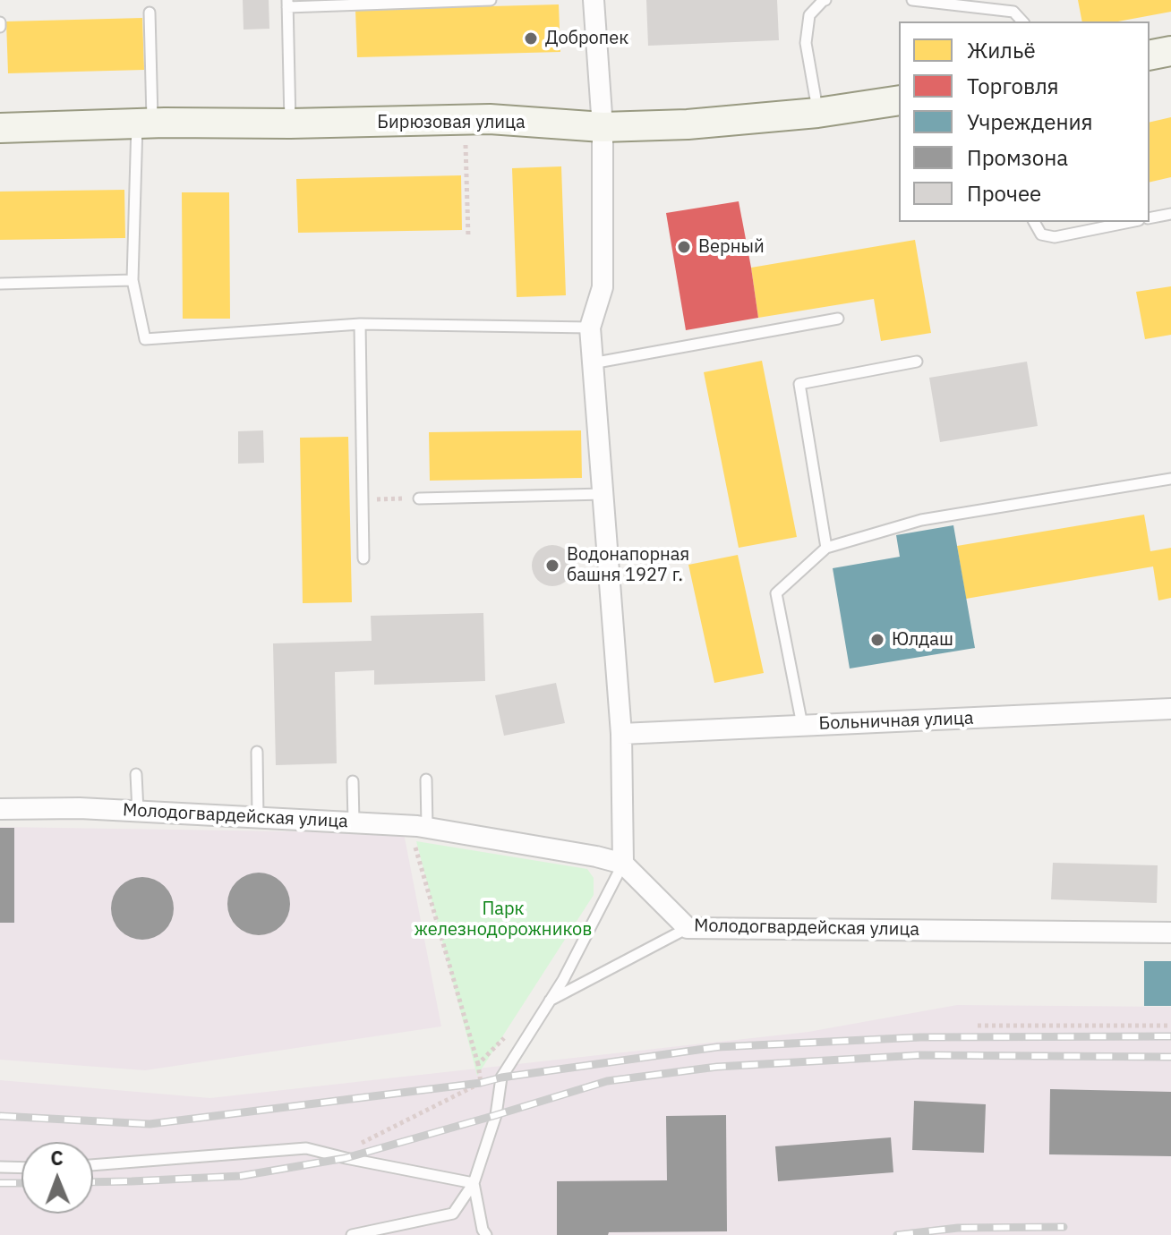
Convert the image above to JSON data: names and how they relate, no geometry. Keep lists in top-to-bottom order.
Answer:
{
  "streets": {
    "main road": ["Бирюзовая улица"],
    "street": ["Больничная улица", "Молодогвардейская улица"]
  },
  "parks": ["Парк железнодорожников"],
  "places": [
    "Добропек",
    "Верный",
    "Водонапорная башня 1927 г.",
    "Юлдаш"
  ],
  "legend": [
    "Жильё",
    "Торговля",
    "Учреждения",
    "Промзона",
    "Прочее"
  ],
  "north": "top"
}
